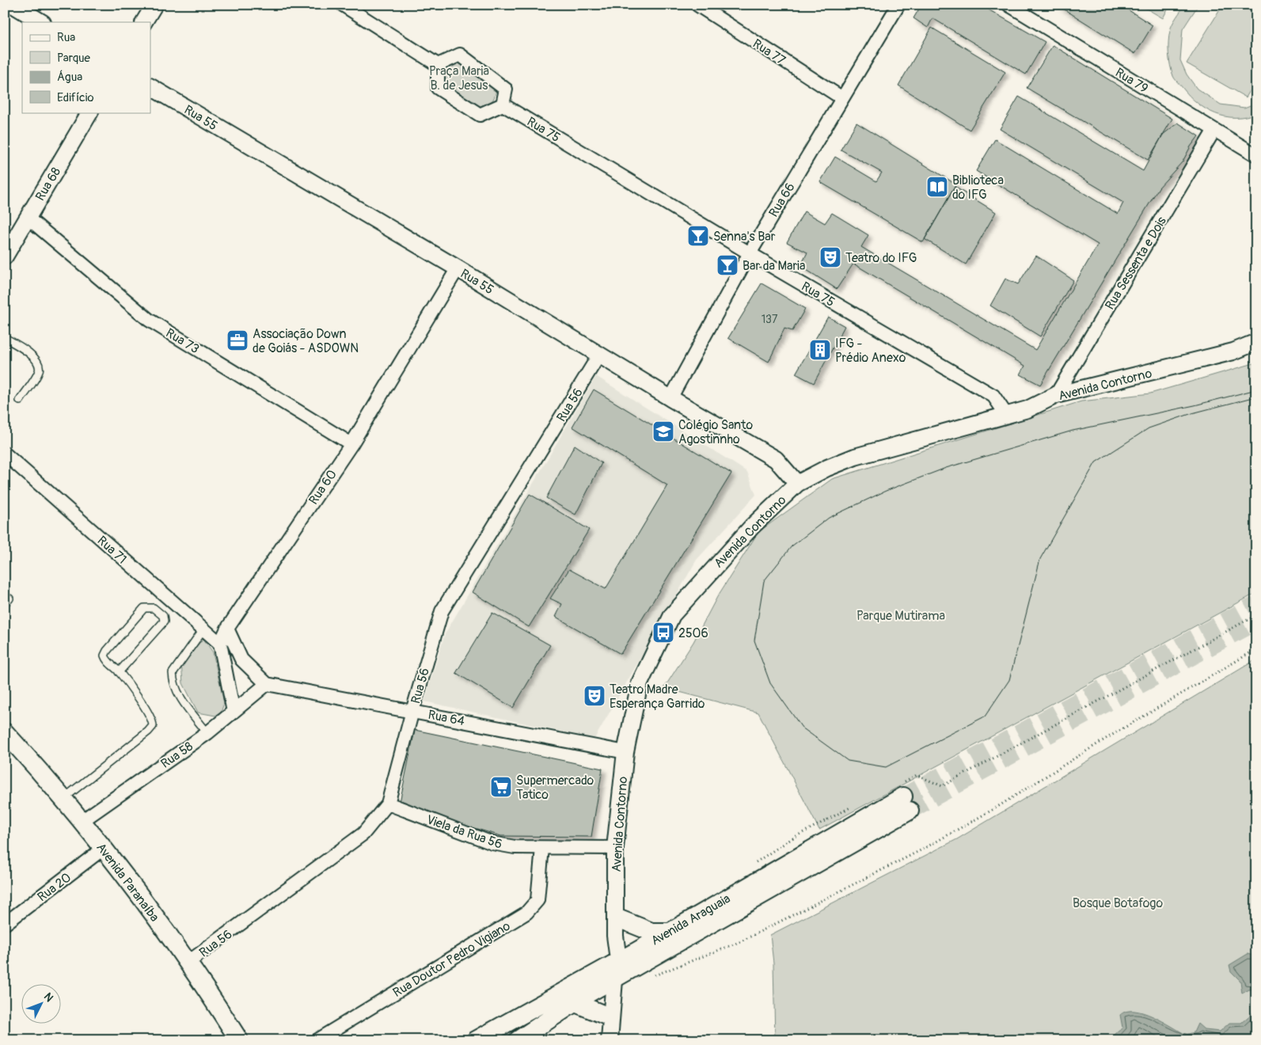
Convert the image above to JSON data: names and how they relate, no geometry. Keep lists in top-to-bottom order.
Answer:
{
  "streets": {
    "main road": ["Avenida Paranaíba", "Avenida Araguaia"],
    "street": [
      "Rua 77",
      "Rua 79",
      "Rua 55",
      "Rua 75",
      "Rua 68",
      "Rua 66",
      "Rua Sessenta e Dois",
      "Rua 73",
      "Avenida Contorno",
      "Rua 56",
      "Rua 60",
      "Rua 71",
      "Rua 64",
      "Rua 58",
      "Viela da Rua 56",
      "Rua 20",
      "Rua Doutor Pedro Vigiano"
    ]
  },
  "crossings": [
    ["Rua 77", "Rua 66"],
    ["Rua 79", "Rua Sessenta e Dois"],
    ["Rua 55", "Rua 66"],
    ["Rua 55", "Avenida Contorno"],
    ["Rua 55", "Rua 56"],
    ["Rua 55", "Rua 60"],
    ["Rua 75", "Rua 66"],
    ["Rua 75", "Avenida Contorno"],
    ["Rua 68", "Rua 73"],
    ["Rua Sessenta e Dois", "Avenida Contorno"],
    ["Rua 73", "Rua 60"],
    ["Avenida Contorno", "Rua 64"],
    ["Avenida Contorno", "Viela da Rua 56"],
    ["Avenida Contorno", "Avenida Araguaia"],
    ["Rua 56", "Rua 64"],
    ["Rua 56", "Viela da Rua 56"],
    ["Rua 56", "Avenida Paranaíba"],
    ["Rua 60", "Rua 71"],
    ["Rua 64", "Rua 58"],
    ["Rua 58", "Avenida Paranaíba"],
    ["Viela da Rua 56", "Rua Doutor Pedro Vigiano"],
    ["Avenida Paranaíba", "Rua 20"]
  ],
  "parks": ["Praça Maria B. de Jesus", "Parque Mutirama", "Bosque Botafogo"],
  "places": {
    "library": ["Biblioteca do IFG"],
    "bar": ["Senna's Bar", "Bar da Maria"],
    "theatre": ["Teatro do IFG", "Teatro Madre Esperança Garrido"],
    "office": ["Associação Down de Goiás - ASDOWN"],
    "building": ["IFG - Prédio Anexo"],
    "school or university": ["Colégio Santo Agostinnho"],
    "bus stop": ["2506"],
    "supermarket": ["Supermercado Tatico"]
  },
  "house_numbers": ["137"],
  "legend": [
    "Rua",
    "Parque",
    "Água",
    "Edifício"
  ],
  "north": "top right"
}
